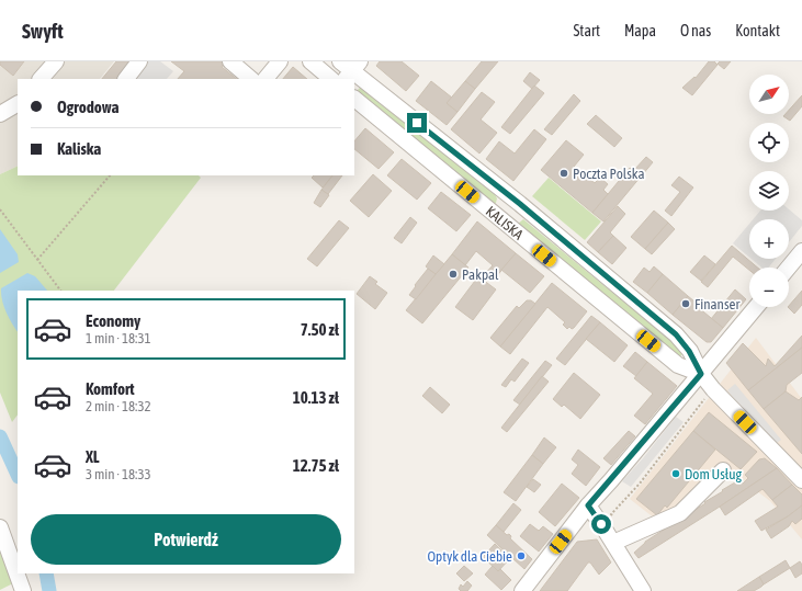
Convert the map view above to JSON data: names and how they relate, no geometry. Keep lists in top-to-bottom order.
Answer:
{
  "streets": {
    "street": ["KALISKA"]
  },
  "places": [
    "Poczta Polska",
    "Pakpal",
    "Finanser",
    "Dom Usług",
    "Optyk dla Ciebie"
  ],
  "north": "top right",
  "page": {
    "header": "Swyft",
    "nav": [
      "Start",
      "Mapa",
      "O nas",
      "Kontakt"
    ],
    "map_buttons": ["+", "−"],
    "banner": ["Ogrodowa", "Kaliska"],
    "list": [
      {
        "name": "Economy",
        "note": "1 min · 18:31",
        "value": "7.50 zł"
      },
      {
        "name": "Komfort",
        "note": "2 min · 18:32",
        "value": "10.13 zł"
      },
      {
        "name": "XL",
        "note": "3 min · 18:33",
        "value": "12.75 zł"
      }
    ],
    "buttons": "Potwierdź"
  }
}
